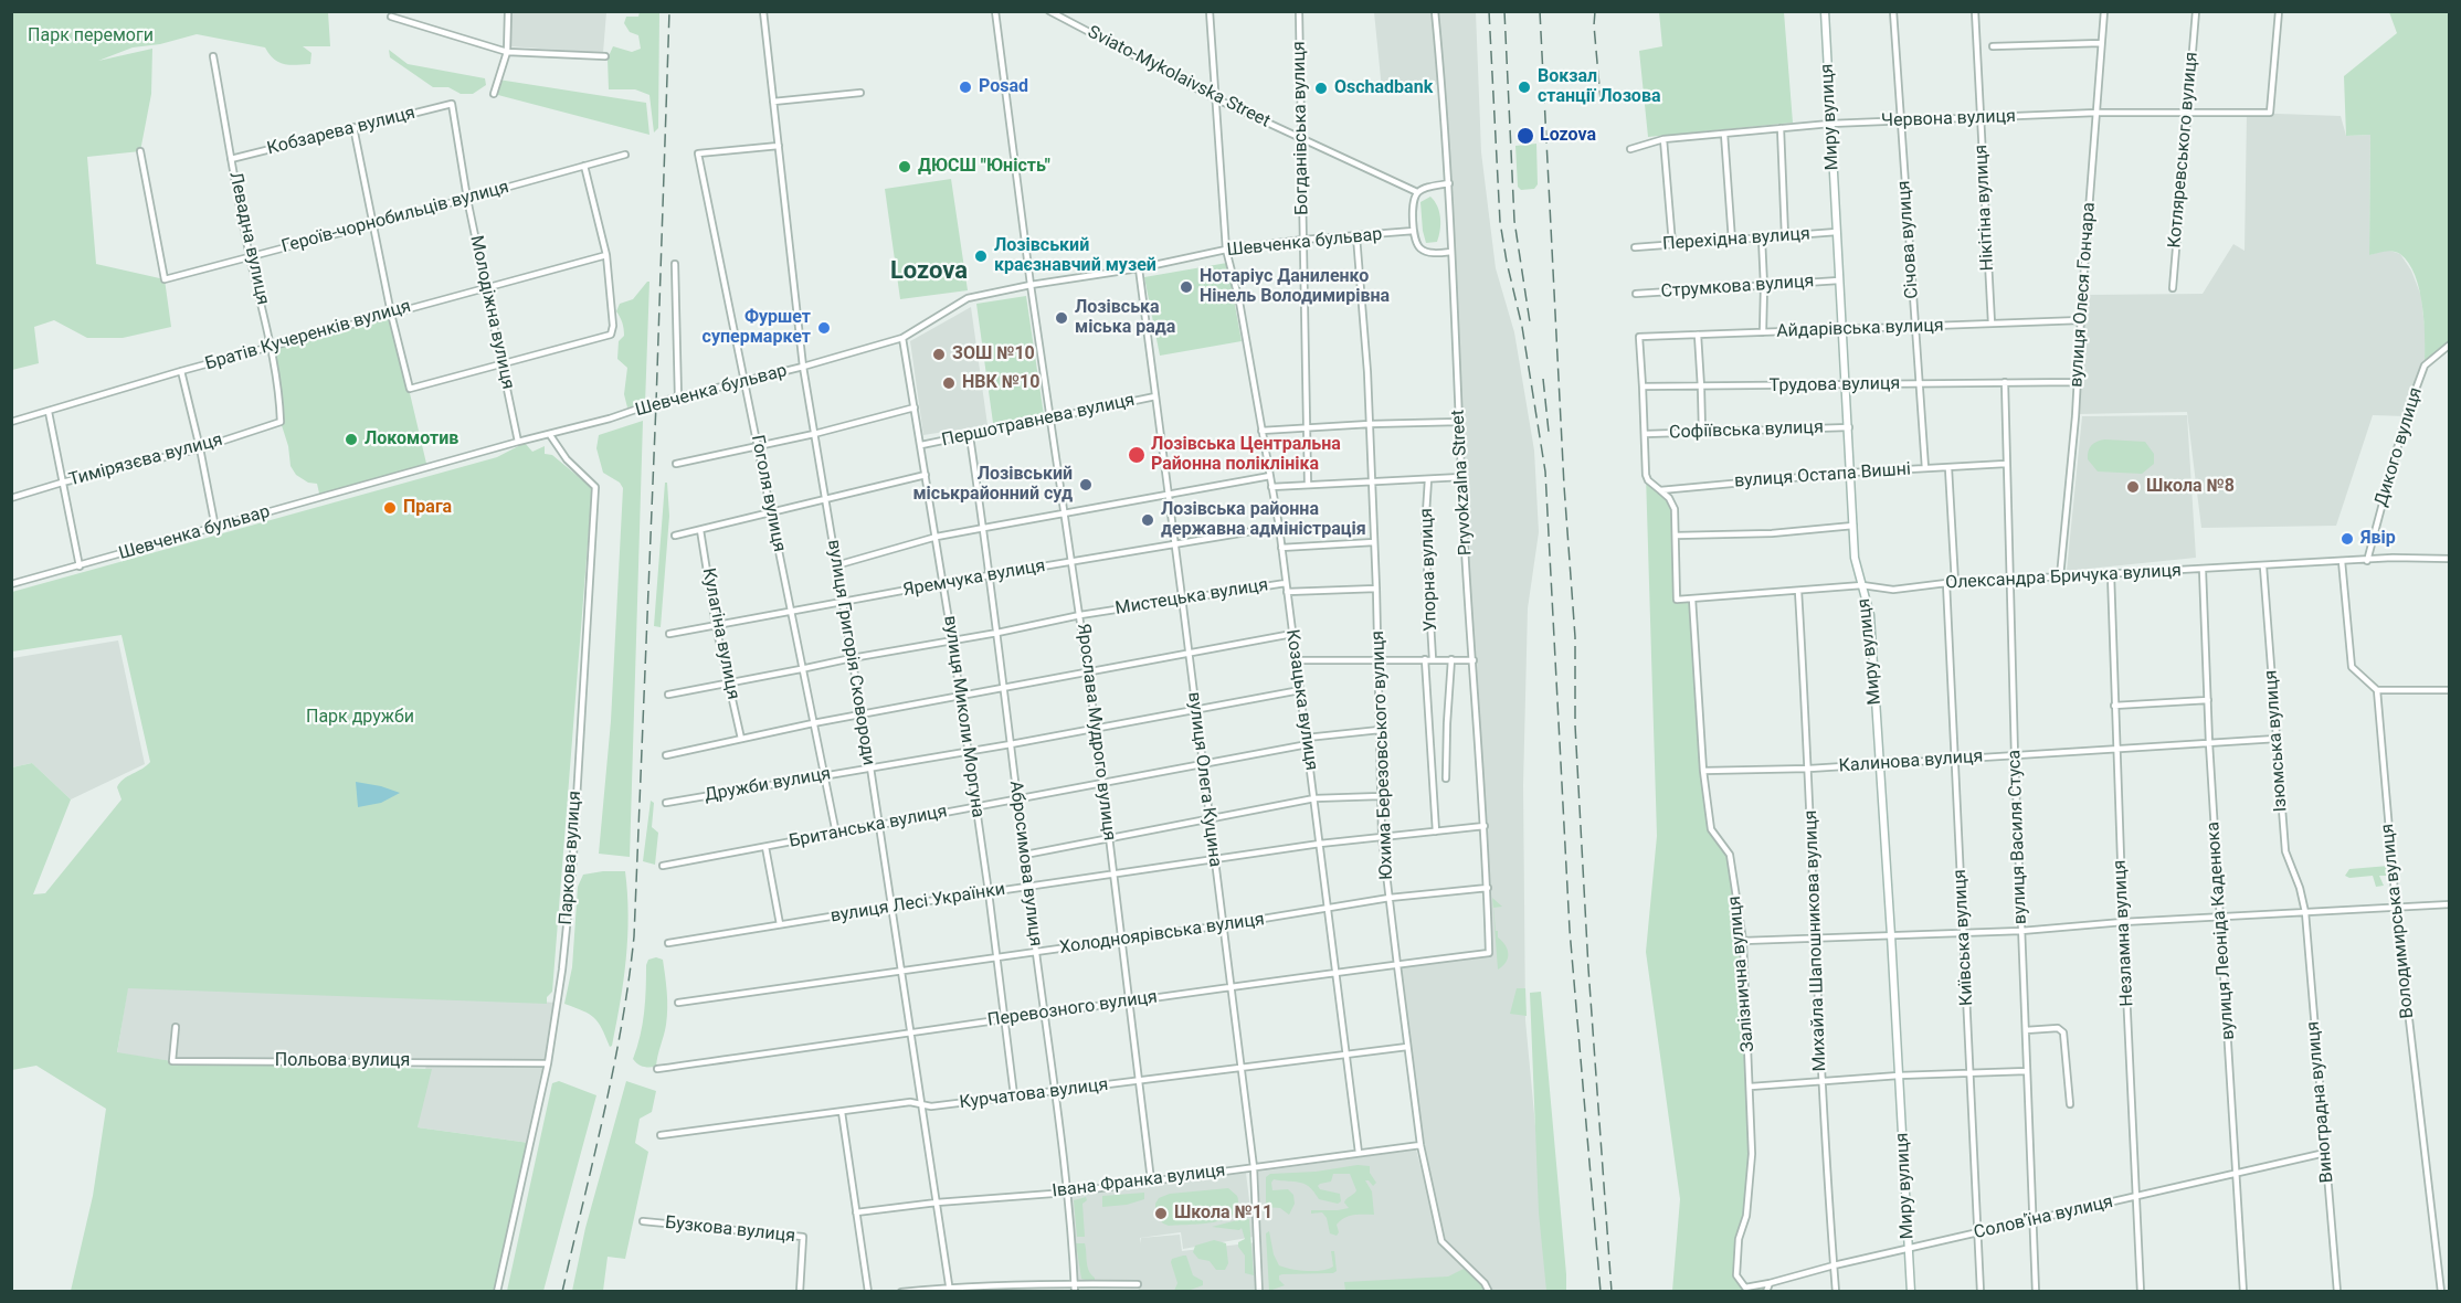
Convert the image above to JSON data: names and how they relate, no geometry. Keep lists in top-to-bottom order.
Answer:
{
  "streets": {
    "main road": ["Миру вулиця"],
    "street": [
      "Sviato-Mykolaivska Street",
      "Червона вулиця",
      "Богданівська вулиця",
      "Кобзарева вулиця",
      "Котляревського вулиця",
      "Нікітіна вулиця",
      "Героїв-чорнобильців вулиця",
      "Левадна вулиця",
      "Перехідна вулиця",
      "Січова вулиця",
      "Шевченка бульвар",
      "Струмкова вулиця",
      "вулиця Олеся Гончара",
      "Молодіжна вулиця",
      "Айдарівська вулиця",
      "Братів Кучеренків вулиця",
      "Трудова вулиця",
      "Першотравнева вулиця",
      "Софіївська вулиця",
      "Дикого вулиця",
      "Тимірязєва вулиця",
      "вулиця Остапа Вишні",
      "Pryvokzalna Street",
      "Гоголя вулиця",
      "Упорна вулиця",
      "Олександра Бричука вулиця",
      "Яремчука вулиця",
      "Мистецька вулиця",
      "Кулагіна вулиця",
      "вулиця Григорія Сковороди",
      "Козацька вулиця",
      "вулиця Миколи Моргуна",
      "Ярослава Мудрого вулиця",
      "Ізюмська вулиця",
      "Юхима Березовського вулиця",
      "Калинова вулиця",
      "вулиця Олега Куцина",
      "Дружби вулиця",
      "Британська вулиця",
      "вулиця Василя Стуса",
      "Паркова вулиця",
      "Абросимова вулиця",
      "вулиця Лесі Українки",
      "Володимирська вулиця",
      "вулиця Леоніда Каденюка",
      "Незламна вулиця",
      "Холодноярівська вулиця",
      "Київська вулиця",
      "Михайла Шапошникова вулиця",
      "Залізнична вулиця",
      "Перевозного вулиця",
      "Польова вулиця",
      "Курчатова вулиця",
      "Виноградна вулиця",
      "Івана Франка вулиця",
      "Солов'їна вулиця",
      "Бузкова вулиця"
    ]
  },
  "crossings": [
    ["Sviato-Mykolaivska Street", "Богданівська вулиця"],
    ["Sviato-Mykolaivska Street", "Козацька вулиця"],
    ["Миру вулиця", "Червона вулиця"],
    ["Миру вулиця", "Перехідна вулиця"],
    ["Миру вулиця", "Струмкова вулиця"],
    ["Миру вулиця", "Айдарівська вулиця"],
    ["Миру вулиця", "Трудова вулиця"],
    ["Миру вулиця", "Софіївська вулиця"],
    ["Миру вулиця", "вулиця Остапа Вишні"],
    ["Миру вулиця", "Олександра Бричука вулиця"],
    ["Миру вулиця", "Калинова вулиця"],
    ["Миру вулиця", "Солов'їна вулиця"],
    ["Червона вулиця", "Котляревського вулиця"],
    ["Червона вулиця", "Нікітіна вулиця"],
    ["Червона вулиця", "Січова вулиця"],
    ["Червона вулиця", "вулиця Олеся Гончара"],
    ["Богданівська вулиця", "Шевченка бульвар"],
    ["Кобзарева вулиця", "Левадна вулиця"],
    ["Кобзарева вулиця", "Молодіжна вулиця"],
    ["Нікітіна вулиця", "Айдарівська вулиця"],
    ["Героїв-чорнобильців вулиця", "Левадна вулиця"],
    ["Героїв-чорнобильців вулиця", "Молодіжна вулиця"],
    ["Левадна вулиця", "Братів Кучеренків вулиця"],
    ["Левадна вулиця", "Тимірязєва вулиця"],
    ["Січова вулиця", "Айдарівська вулиця"],
    ["Січова вулиця", "Трудова вулиця"],
    ["Січова вулиця", "вулиця Остапа Вишні"],
    ["Шевченка бульвар", "Молодіжна вулиця"],
    ["Шевченка бульвар", "Гоголя вулиця"],
    ["Шевченка бульвар", "вулиця Григорія Сковороди"],
    ["Шевченка бульвар", "Козацька вулиця"],
    ["Шевченка бульвар", "вулиця Миколи Моргуна"],
    ["Шевченка бульвар", "Ярослава Мудрого вулиця"],
    ["Шевченка бульвар", "Юхима Березовського вулиця"],
    ["Шевченка бульвар", "вулиця Олега Куцина"],
    ["Шевченка бульвар", "Паркова вулиця"],
    ["вулиця Олеся Гончара", "Айдарівська вулиця"],
    ["вулиця Олеся Гончара", "Трудова вулиця"],
    ["вулиця Олеся Гончара", "Олександра Бричука вулиця"],
    ["Молодіжна вулиця", "Братів Кучеренків вулиця"],
    ["Айдарівська вулиця", "Трудова вулиця"],
    ["Трудова вулиця", "вулиця Василя Стуса"],
    ["Першотравнева вулиця", "вулиця Миколи Моргуна"],
    ["Першотравнева вулиця", "Ярослава Мудрого вулиця"],
    ["Першотравнева вулиця", "вулиця Олега Куцина"],
    ["Першотравнева вулиця", "Абросимова вулиця"],
    ["Дикого вулиця", "Олександра Бричука вулиця"],
    ["вулиця Остапа Вишні", "вулиця Василя Стуса"],
    ["Pryvokzalna Street", "вулиця Лесі Українки"],
    ["Pryvokzalna Street", "Холодноярівська вулиця"],
    ["Pryvokzalna Street", "Перевозного вулиця"],
    ["Гоголя вулиця", "Яремчука вулиця"],
    ["Гоголя вулиця", "Мистецька вулиця"],
    ["Гоголя вулиця", "вулиця Григорія Сковороди"],
    ["Гоголя вулиця", "Дружби вулиця"],
    ["Гоголя вулиця", "Британська вулиця"],
    ["Олександра Бричука вулиця", "Ізюмська вулиця"],
    ["Олександра Бричука вулиця", "вулиця Василя Стуса"],
    ["Олександра Бричука вулиця", "вулиця Леоніда Каденюка"],
    ["Олександра Бричука вулиця", "Незламна вулиця"],
    ["Олександра Бричука вулиця", "Київська вулиця"],
    ["Олександра Бричука вулиця", "Михайла Шапошникова вулиця"],
    ["Олександра Бричука вулиця", "Залізнична вулиця"],
    ["Яремчука вулиця", "Кулагіна вулиця"],
    ["Яремчука вулиця", "вулиця Григорія Сковороди"],
    ["Яремчука вулиця", "Козацька вулиця"],
    ["Яремчука вулиця", "вулиця Миколи Моргуна"],
    ["Яремчука вулиця", "Ярослава Мудрого вулиця"],
    ["Яремчука вулиця", "вулиця Олега Куцина"],
    ["Яремчука вулиця", "Абросимова вулиця"],
    ["Мистецька вулиця", "Кулагіна вулиця"],
    ["Мистецька вулиця", "вулиця Григорія Сковороди"],
    ["Мистецька вулиця", "Козацька вулиця"],
    ["Мистецька вулиця", "вулиця Миколи Моргуна"],
    ["Мистецька вулиця", "Ярослава Мудрого вулиця"],
    ["Мистецька вулиця", "вулиця Олега Куцина"],
    ["Мистецька вулиця", "Абросимова вулиця"],
    ["вулиця Григорія Сковороди", "Дружби вулиця"],
    ["вулиця Григорія Сковороди", "Британська вулиця"],
    ["вулиця Григорія Сковороди", "вулиця Лесі Українки"],
    ["вулиця Григорія Сковороди", "Холодноярівська вулиця"],
    ["вулиця Григорія Сковороди", "Перевозного вулиця"],
    ["вулиця Григорія Сковороди", "Курчатова вулиця"],
    ["вулиця Григорія Сковороди", "Івана Франка вулиця"],
    ["Козацька вулиця", "Дружби вулиця"],
    ["Козацька вулиця", "Британська вулиця"],
    ["Козацька вулиця", "вулиця Лесі Українки"],
    ["Козацька вулиця", "Холодноярівська вулиця"],
    ["Козацька вулиця", "Перевозного вулиця"],
    ["Козацька вулиця", "Курчатова вулиця"],
    ["Козацька вулиця", "Івана Франка вулиця"],
    ["вулиця Миколи Моргуна", "Дружби вулиця"],
    ["вулиця Миколи Моргуна", "Британська вулиця"],
    ["вулиця Миколи Моргуна", "вулиця Лесі Українки"],
    ["вулиця Миколи Моргуна", "Холодноярівська вулиця"],
    ["вулиця Миколи Моргуна", "Перевозного вулиця"],
    ["вулиця Миколи Моргуна", "Курчатова вулиця"],
    ["Ярослава Мудрого вулиця", "Дружби вулиця"],
    ["Ярослава Мудрого вулиця", "Британська вулиця"],
    ["Ярослава Мудрого вулиця", "вулиця Лесі Українки"],
    ["Ярослава Мудрого вулиця", "Холодноярівська вулиця"],
    ["Ярослава Мудрого вулиця", "Перевозного вулиця"],
    ["Ярослава Мудрого вулиця", "Курчатова вулиця"],
    ["Ярослава Мудрого вулиця", "Івана Франка вулиця"],
    ["Ізюмська вулиця", "Калинова вулиця"],
    ["Ізюмська вулиця", "Виноградна вулиця"],
    ["Юхима Березовського вулиця", "Британська вулиця"],
    ["Юхима Березовського вулиця", "вулиця Лесі Українки"],
    ["Юхима Березовського вулиця", "Холодноярівська вулиця"],
    ["Юхима Березовського вулиця", "Перевозного вулиця"],
    ["Юхима Березовського вулиця", "Курчатова вулиця"],
    ["Юхима Березовського вулиця", "Івана Франка вулиця"],
    ["Калинова вулиця", "вулиця Василя Стуса"],
    ["Калинова вулиця", "вулиця Леоніда Каденюка"],
    ["Калинова вулиця", "Незламна вулиця"],
    ["Калинова вулиця", "Київська вулиця"],
    ["Калинова вулиця", "Михайла Шапошникова вулиця"],
    ["Калинова вулиця", "Залізнична вулиця"],
    ["вулиця Олега Куцина", "Дружби вулиця"],
    ["вулиця Олега Куцина", "Британська вулиця"],
    ["вулиця Олега Куцина", "вулиця Лесі Українки"],
    ["вулиця Олега Куцина", "Холодноярівська вулиця"],
    ["вулиця Олега Куцина", "Перевозного вулиця"],
    ["вулиця Олега Куцина", "Курчатова вулиця"],
    ["вулиця Олега Куцина", "Івана Франка вулиця"],
    ["Дружби вулиця", "Абросимова вулиця"],
    ["Британська вулиця", "Абросимова вулиця"],
    ["вулиця Василя Стуса", "Солов'їна вулиця"],
    ["Паркова вулиця", "Польова вулиця"],
    ["Абросимова вулиця", "вулиця Лесі Українки"],
    ["Абросимова вулиця", "Холодноярівська вулиця"],
    ["Абросимова вулиця", "Перевозного вулиця"],
    ["Абросимова вулиця", "Курчатова вулиця"],
    ["Абросимова вулиця", "Івана Франка вулиця"],
    ["вулиця Леоніда Каденюка", "Солов'їна вулиця"],
    ["Незламна вулиця", "Солов'їна вулиця"],
    ["Київська вулиця", "Солов'їна вулиця"],
    ["Михайла Шапошникова вулиця", "Солов'їна вулиця"],
    ["Залізнична вулиця", "Солов'їна вулиця"],
    ["Виноградна вулиця", "Солов'їна вулиця"]
  ],
  "districts": ["Lozova"],
  "parks": ["Парк перемоги", "Парк дружби"],
  "places": [
    "Posad",
    "Вокзал станції Лозова",
    "Oschadbank",
    "Lozova",
    "ДЮСШ \"Юність\"",
    "Лозівський краєзнавчий музей",
    "Нотаріус Даниленко Нінель Володимирівна",
    "Лозівська міська рада",
    "Фуршет супермаркет",
    "ЗОШ №10",
    "НВК №10",
    "Локомотив",
    "Лозівська Центральна Районна поліклініка",
    "Лозівський міськрайонний суд",
    "Школа №8",
    "Прага",
    "Лозівська районна державна адміністрація",
    "Явiр",
    "Школа №11"
  ]
}
